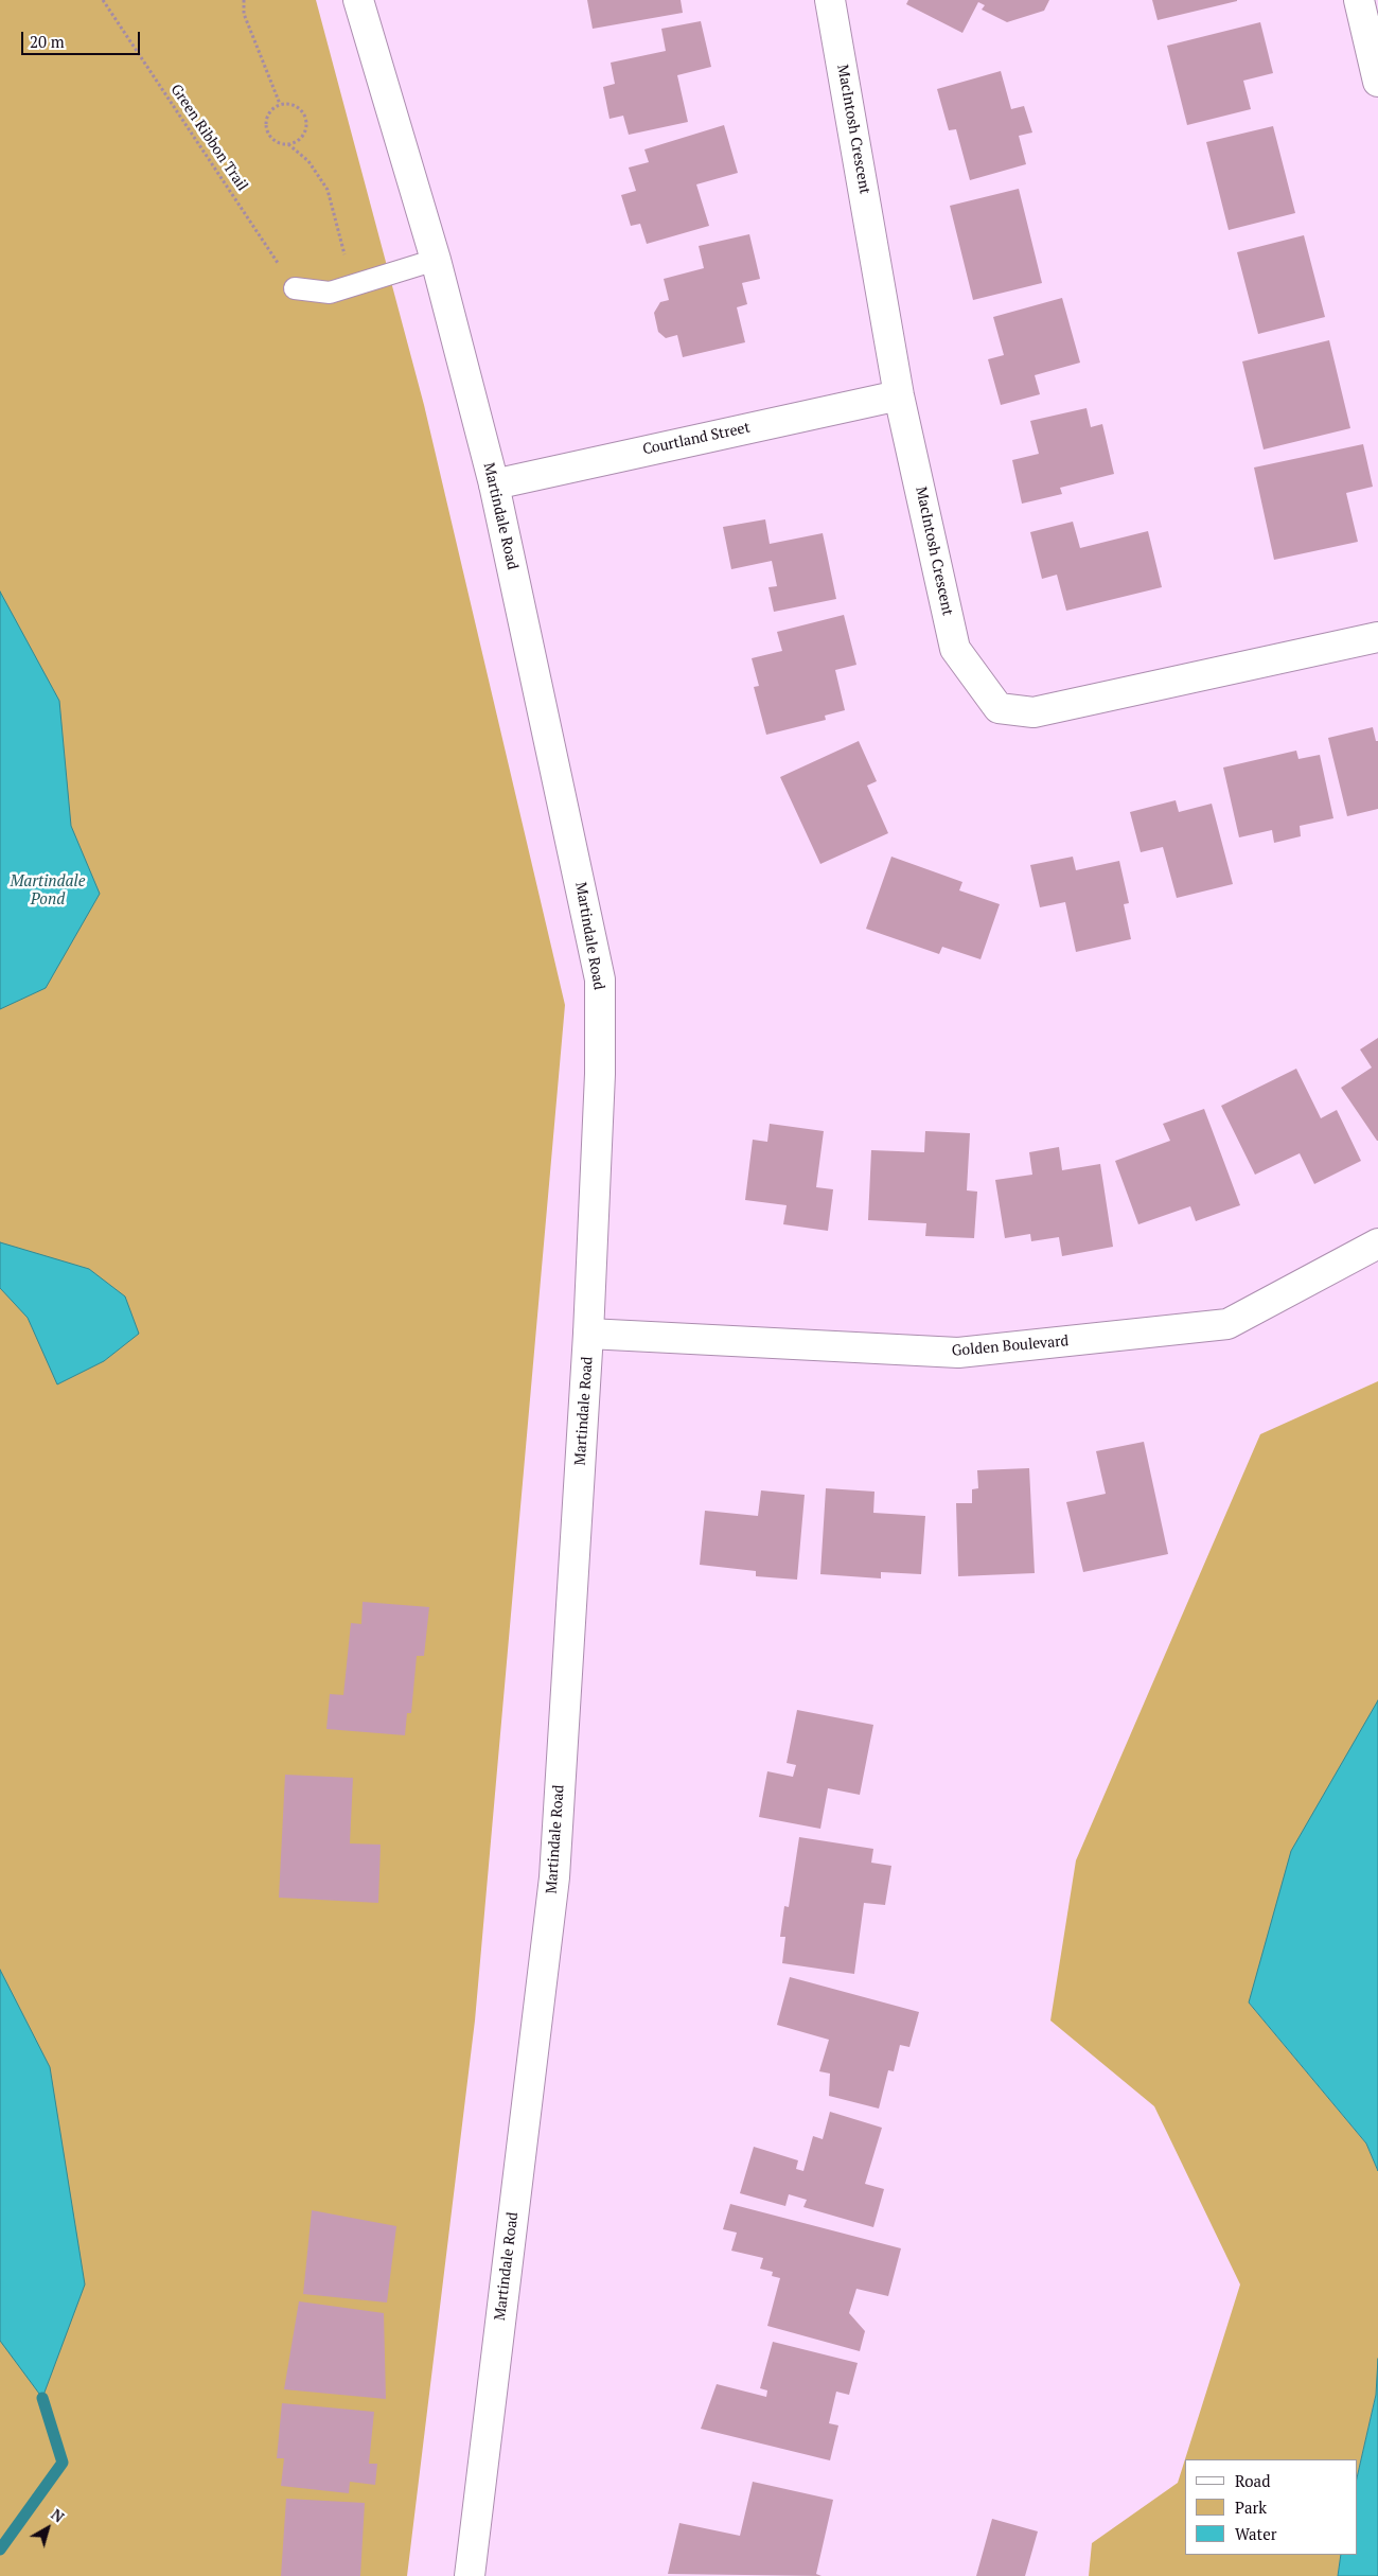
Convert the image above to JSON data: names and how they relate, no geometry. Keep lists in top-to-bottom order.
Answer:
{
  "streets": {
    "main road": [
      "MacIntosh Crescent",
      "Courtland Street",
      "Martindale Road",
      "Golden Boulevard"
    ],
    "path": ["Green Ribbon Trail"]
  },
  "crossings": [
    ["MacIntosh Crescent", "Courtland Street"],
    ["Courtland Street", "Martindale Road"],
    ["Martindale Road", "Golden Boulevard"]
  ],
  "water": ["Martindale Pond"],
  "legend": ["Road", "Park", "Water"],
  "scale_bar": "20 m",
  "north": "top right"
}
